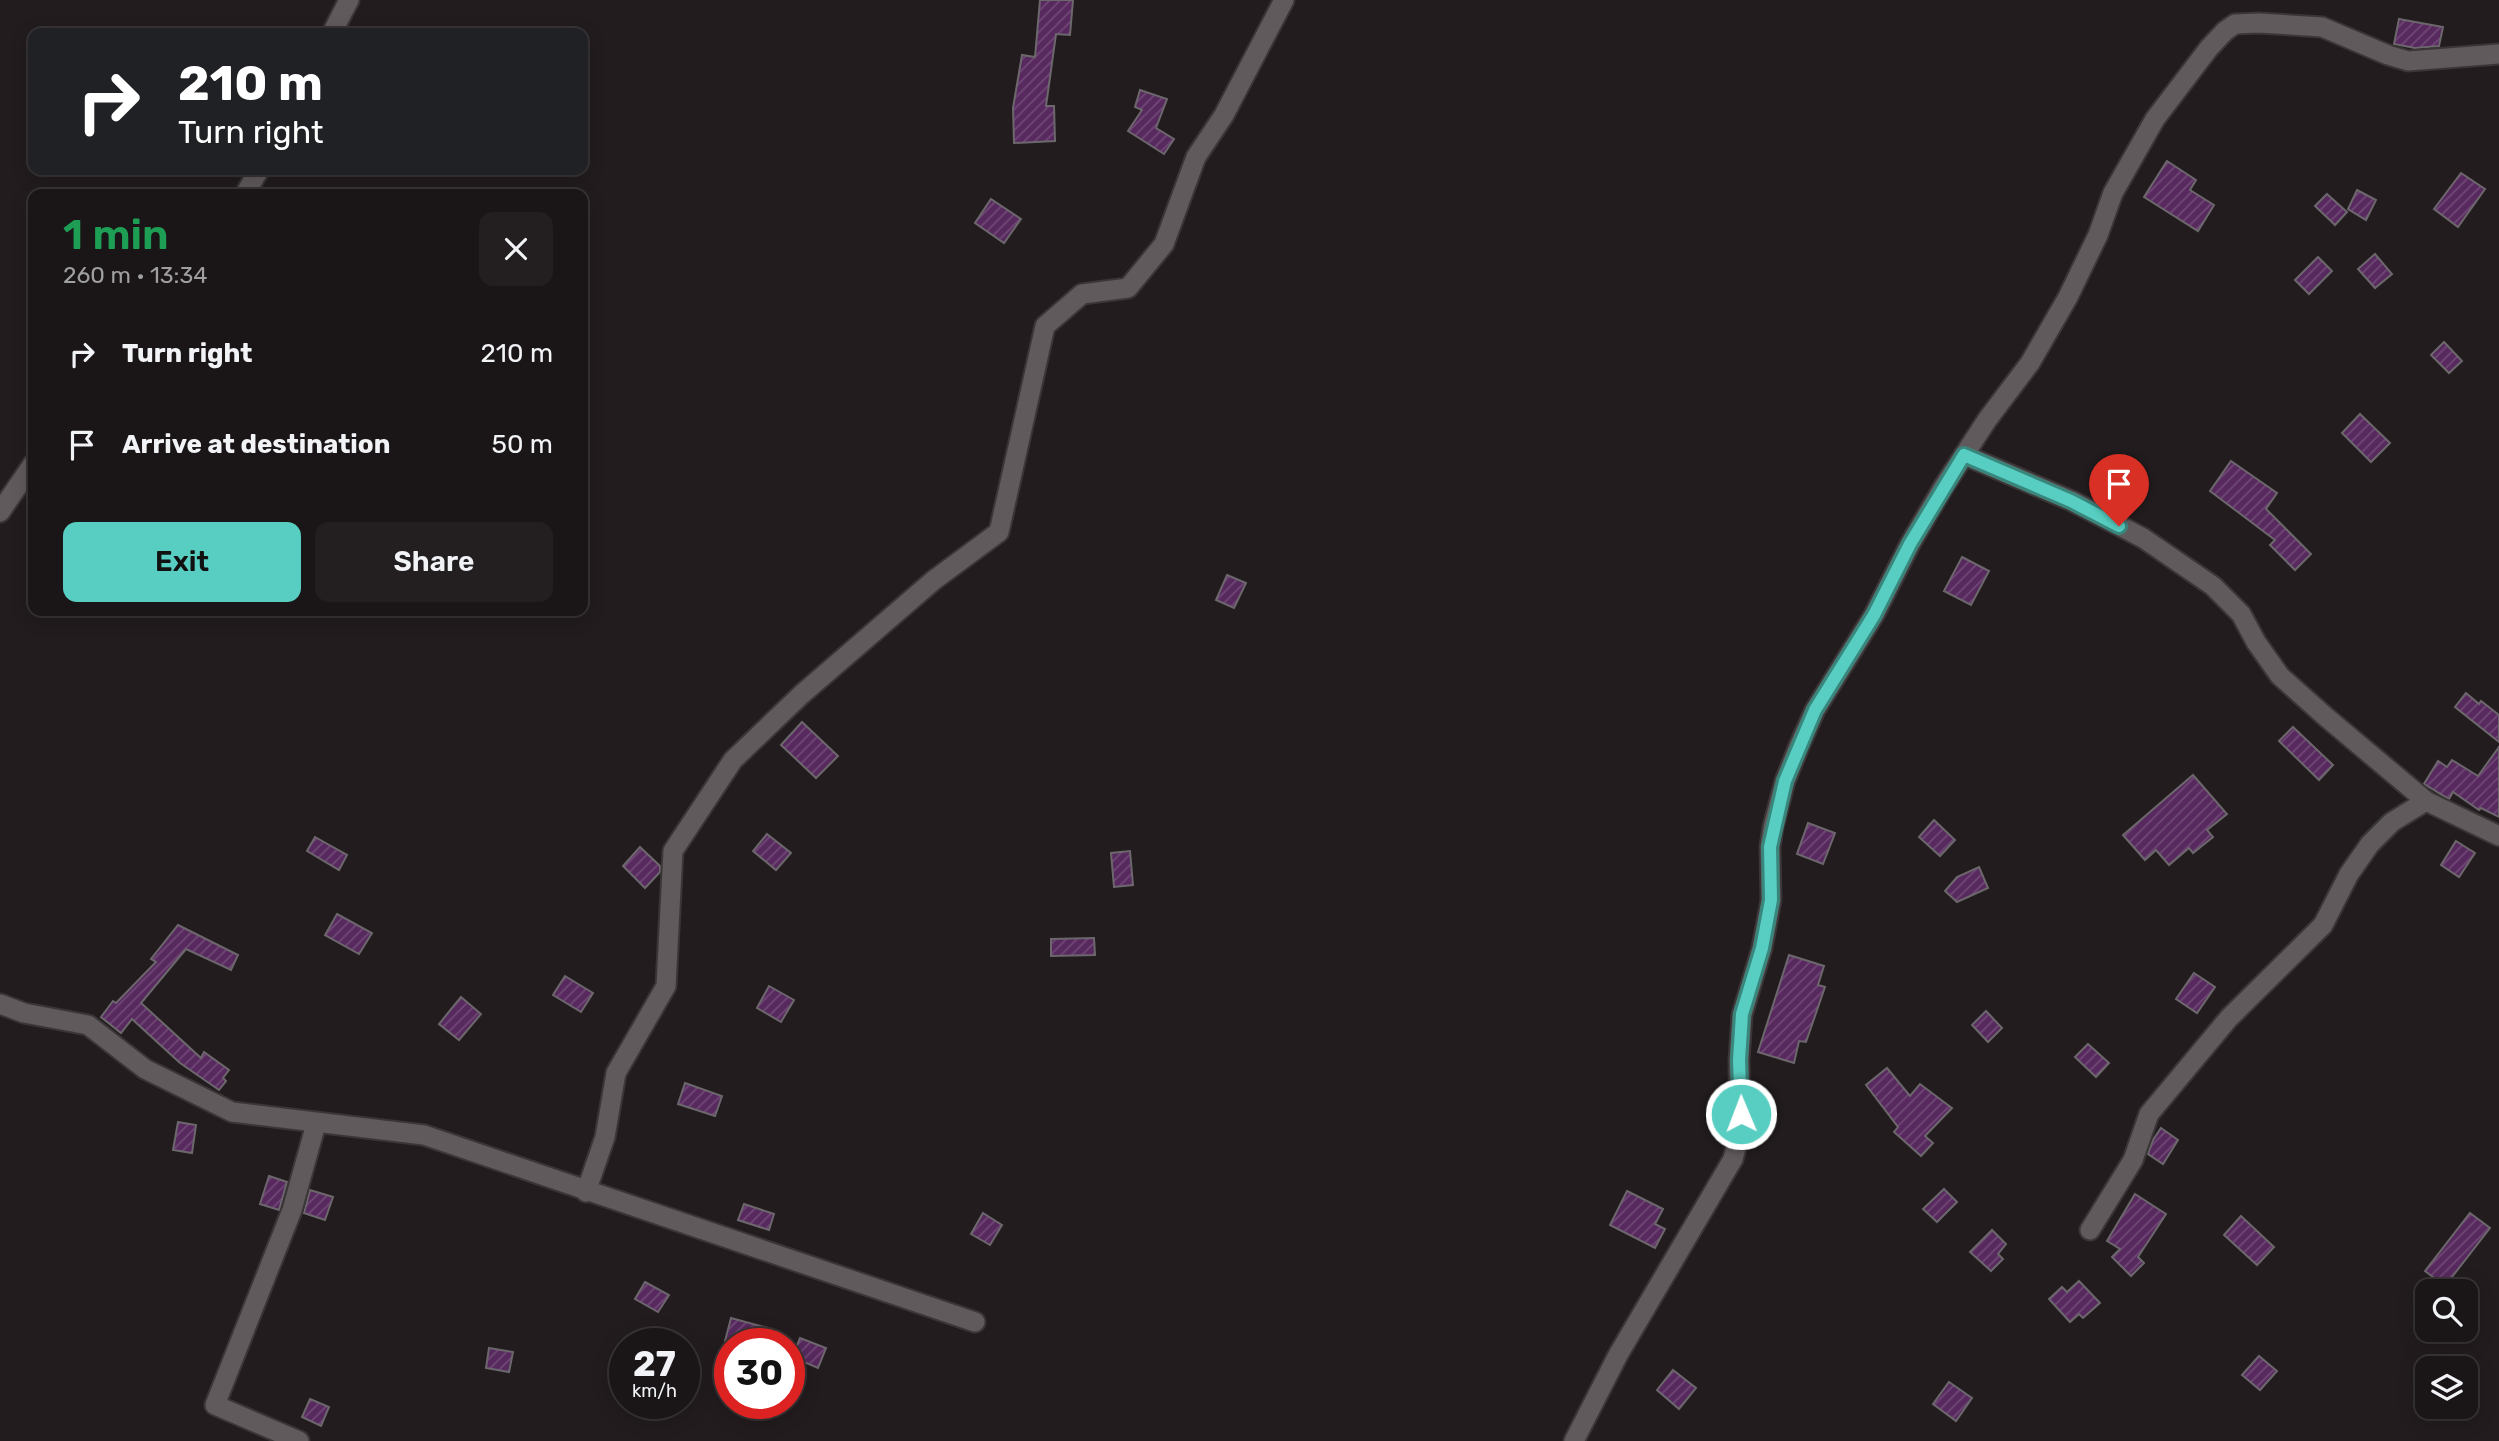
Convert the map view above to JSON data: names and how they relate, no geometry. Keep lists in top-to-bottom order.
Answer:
{
  "page": {
    "turn": ["210 m", "Turn right"],
    "heading": ["1 min", "260 m · 13:34"],
    "list": [
      {
        "name": "Turn right",
        "value": "210 m"
      },
      {
        "name": "Arrive at destination",
        "value": "50 m"
      }
    ],
    "buttons": ["Exit", "Share"],
    "speed": "27 km/h",
    "limit": "30"
  }
}
